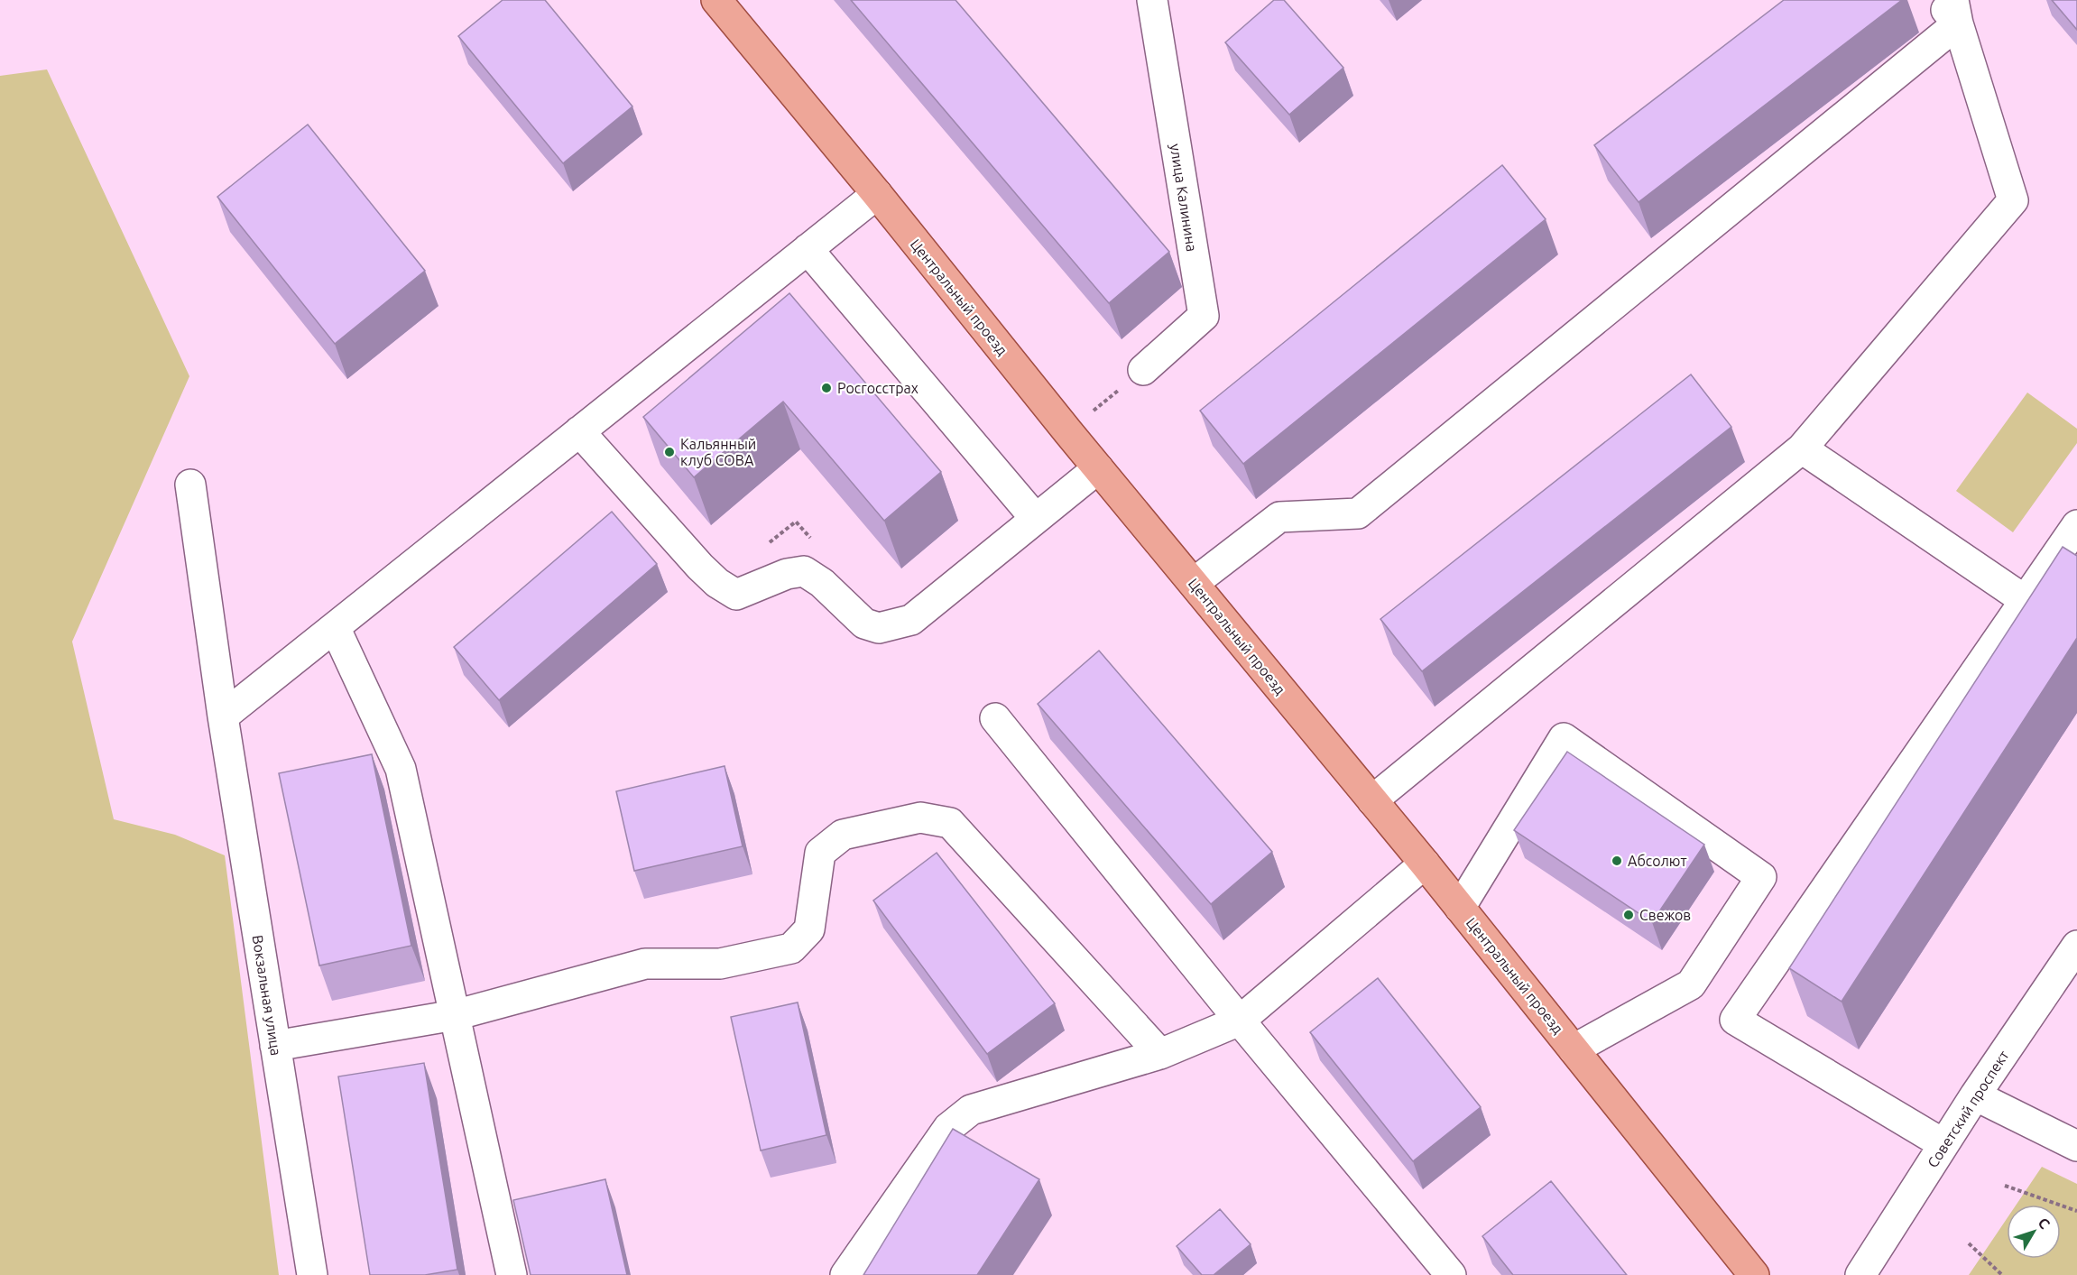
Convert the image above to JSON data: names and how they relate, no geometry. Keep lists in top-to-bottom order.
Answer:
{
  "streets": {
    "main road": ["Центральный проезд"],
    "street": ["улица Калинина", "Вокзальная улица", "Советский проспект"]
  },
  "places": [
    "Росгосстрах",
    "Кальянный клуб СОВА",
    "Абсолют",
    "Свежов"
  ],
  "north": "top right"
}
